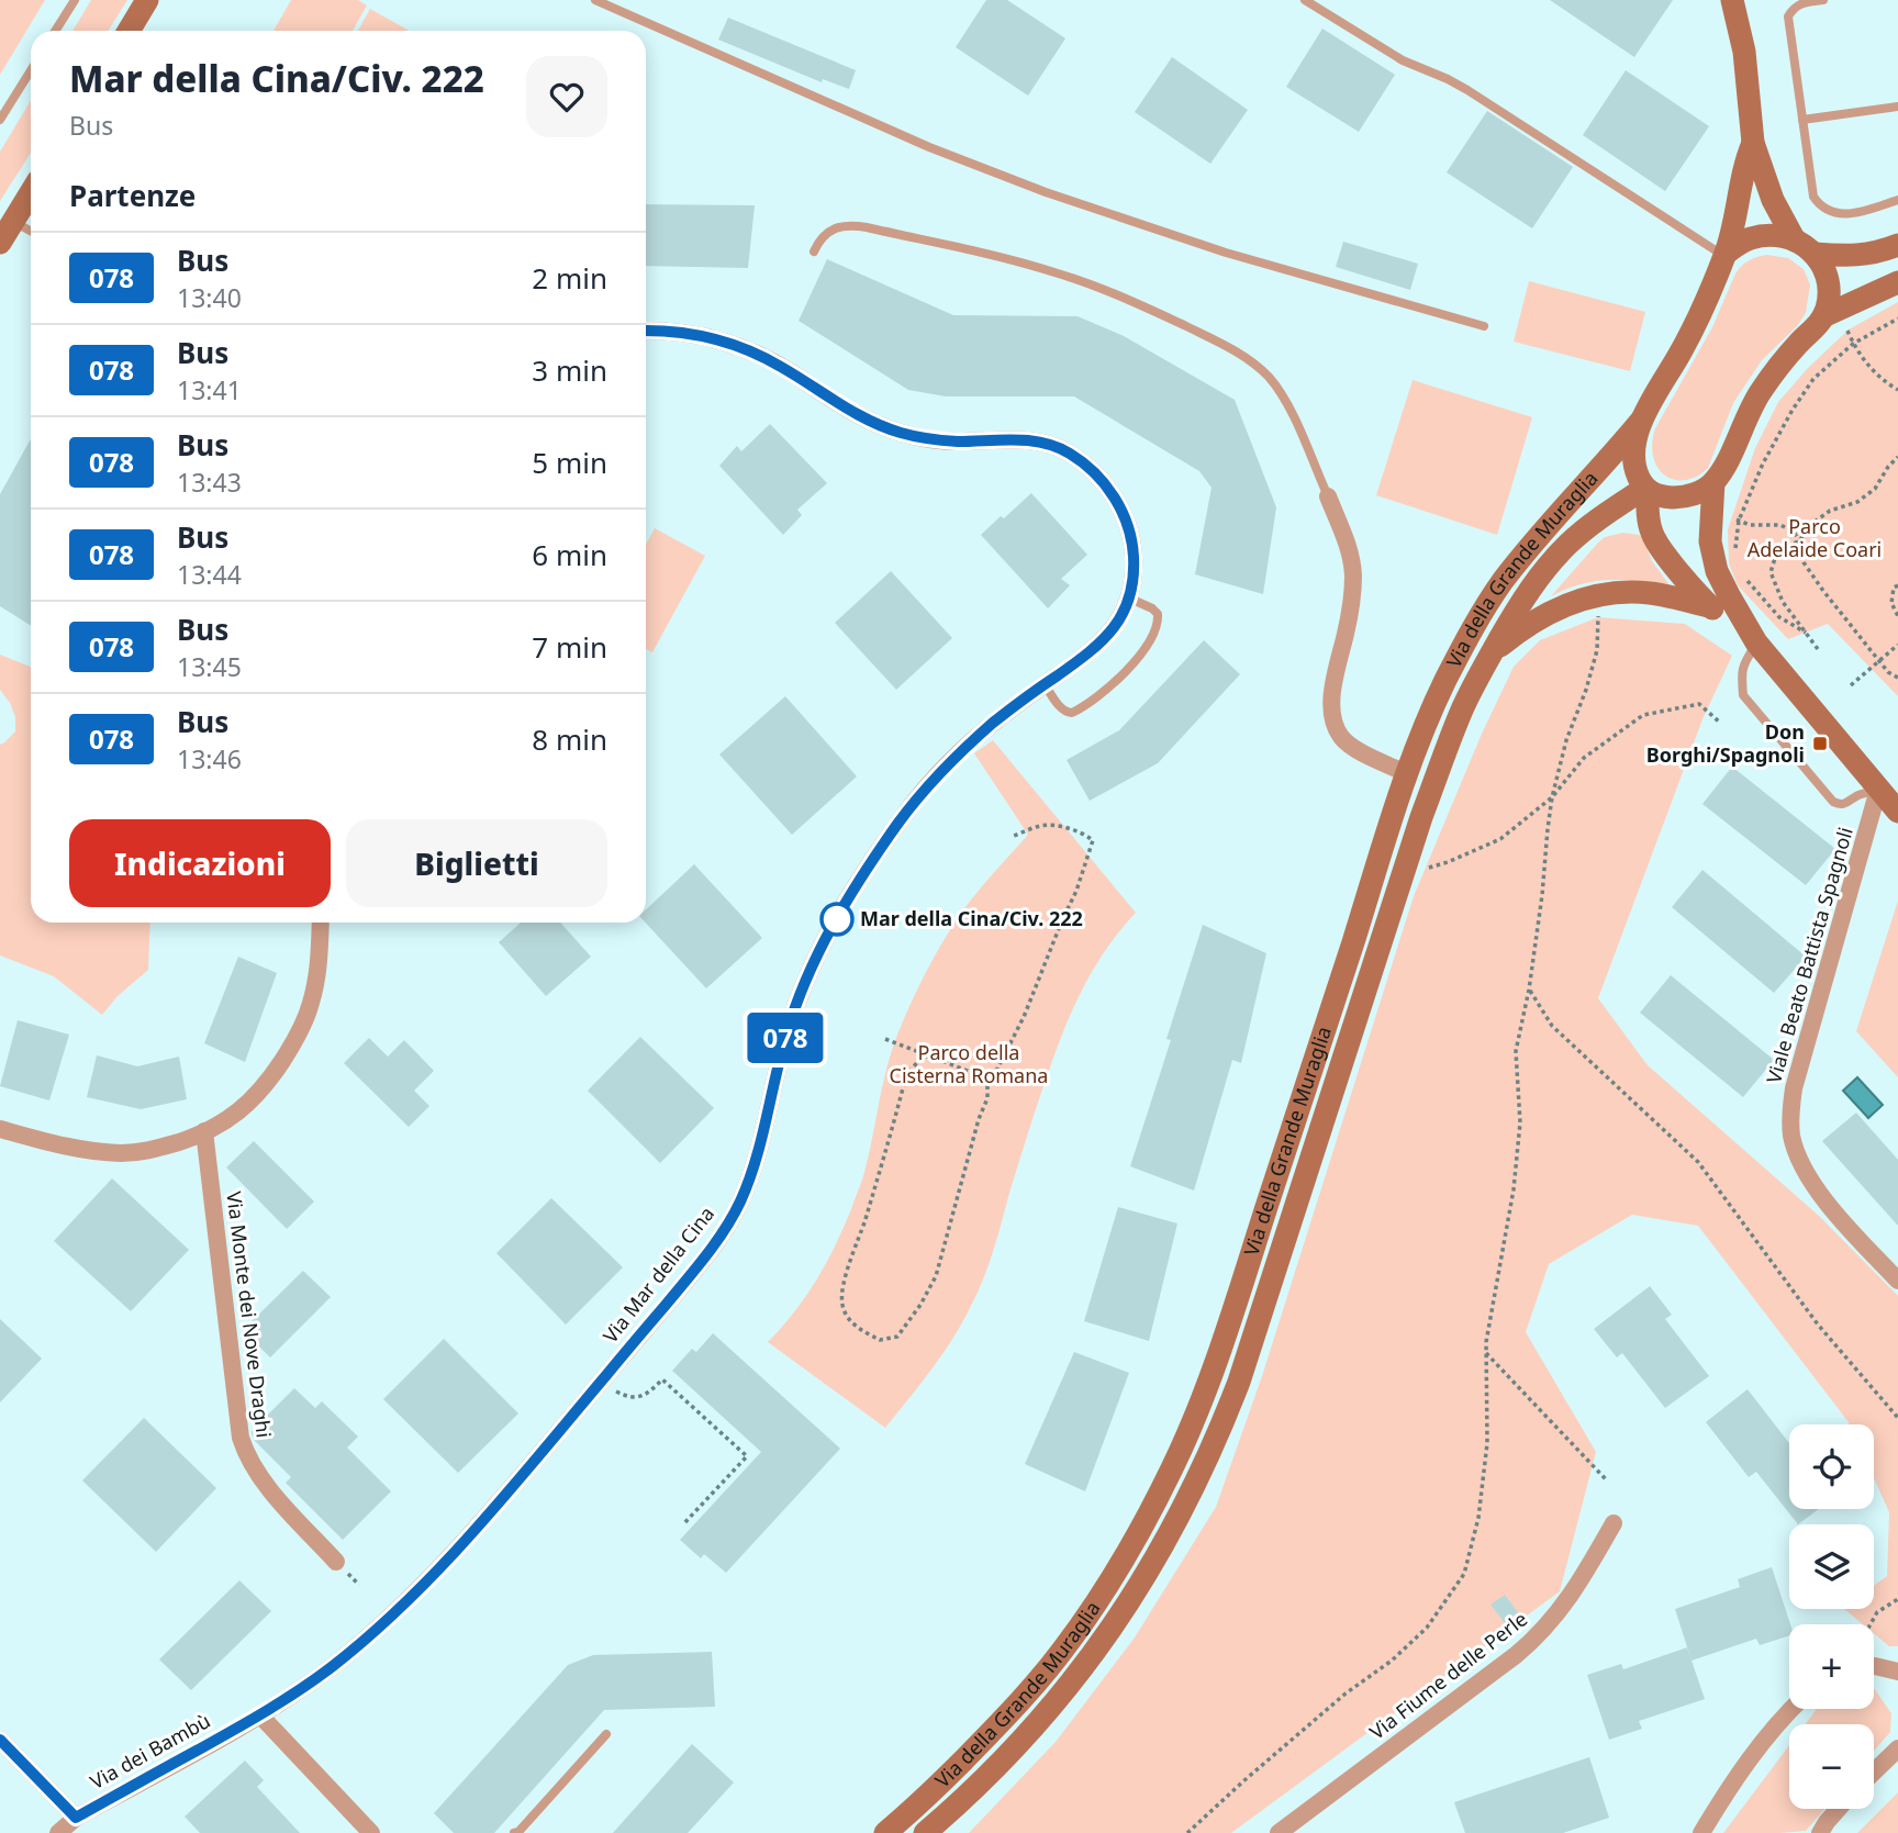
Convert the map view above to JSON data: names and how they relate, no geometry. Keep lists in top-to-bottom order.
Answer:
{
  "streets": {
    "street": [
      "Via della Grande Muraglia",
      "Viale Beato Battista Spagnoli",
      "Via Mar della Cina",
      "Via Monte dei Nove Draghi",
      "Via Fiume delle Perle",
      "Via dei Bambù"
    ]
  },
  "crossings": [
    ["Via Mar della Cina", "Via dei Bambù"]
  ],
  "parks": ["Parco Adelaide Coari", "Parco della Cisterna Romana"],
  "places": {
    "transit": ["Don Borghi/Spagnoli"],
    "other": ["Mar della Cina/Civ. 222"]
  },
  "lines": ["bus line 078"],
  "page": {
    "on_map": "078",
    "heading": [
      ["Mar della Cina/Civ. 222", "Bus"],
      "Partenze"
    ],
    "list": [
      {
        "mark": "078",
        "name": "Bus",
        "note": "13:40",
        "value": "2 min"
      },
      {
        "mark": "078",
        "name": "Bus",
        "note": "13:41",
        "value": "3 min"
      },
      {
        "mark": "078",
        "name": "Bus",
        "note": "13:43",
        "value": "5 min"
      },
      {
        "mark": "078",
        "name": "Bus",
        "note": "13:44",
        "value": "6 min"
      },
      {
        "mark": "078",
        "name": "Bus",
        "note": "13:45",
        "value": "7 min"
      },
      {
        "mark": "078",
        "name": "Bus",
        "note": "13:46",
        "value": "8 min"
      }
    ],
    "buttons": ["Indicazioni", "Biglietti"],
    "map_buttons": ["+", "−"]
  }
}
